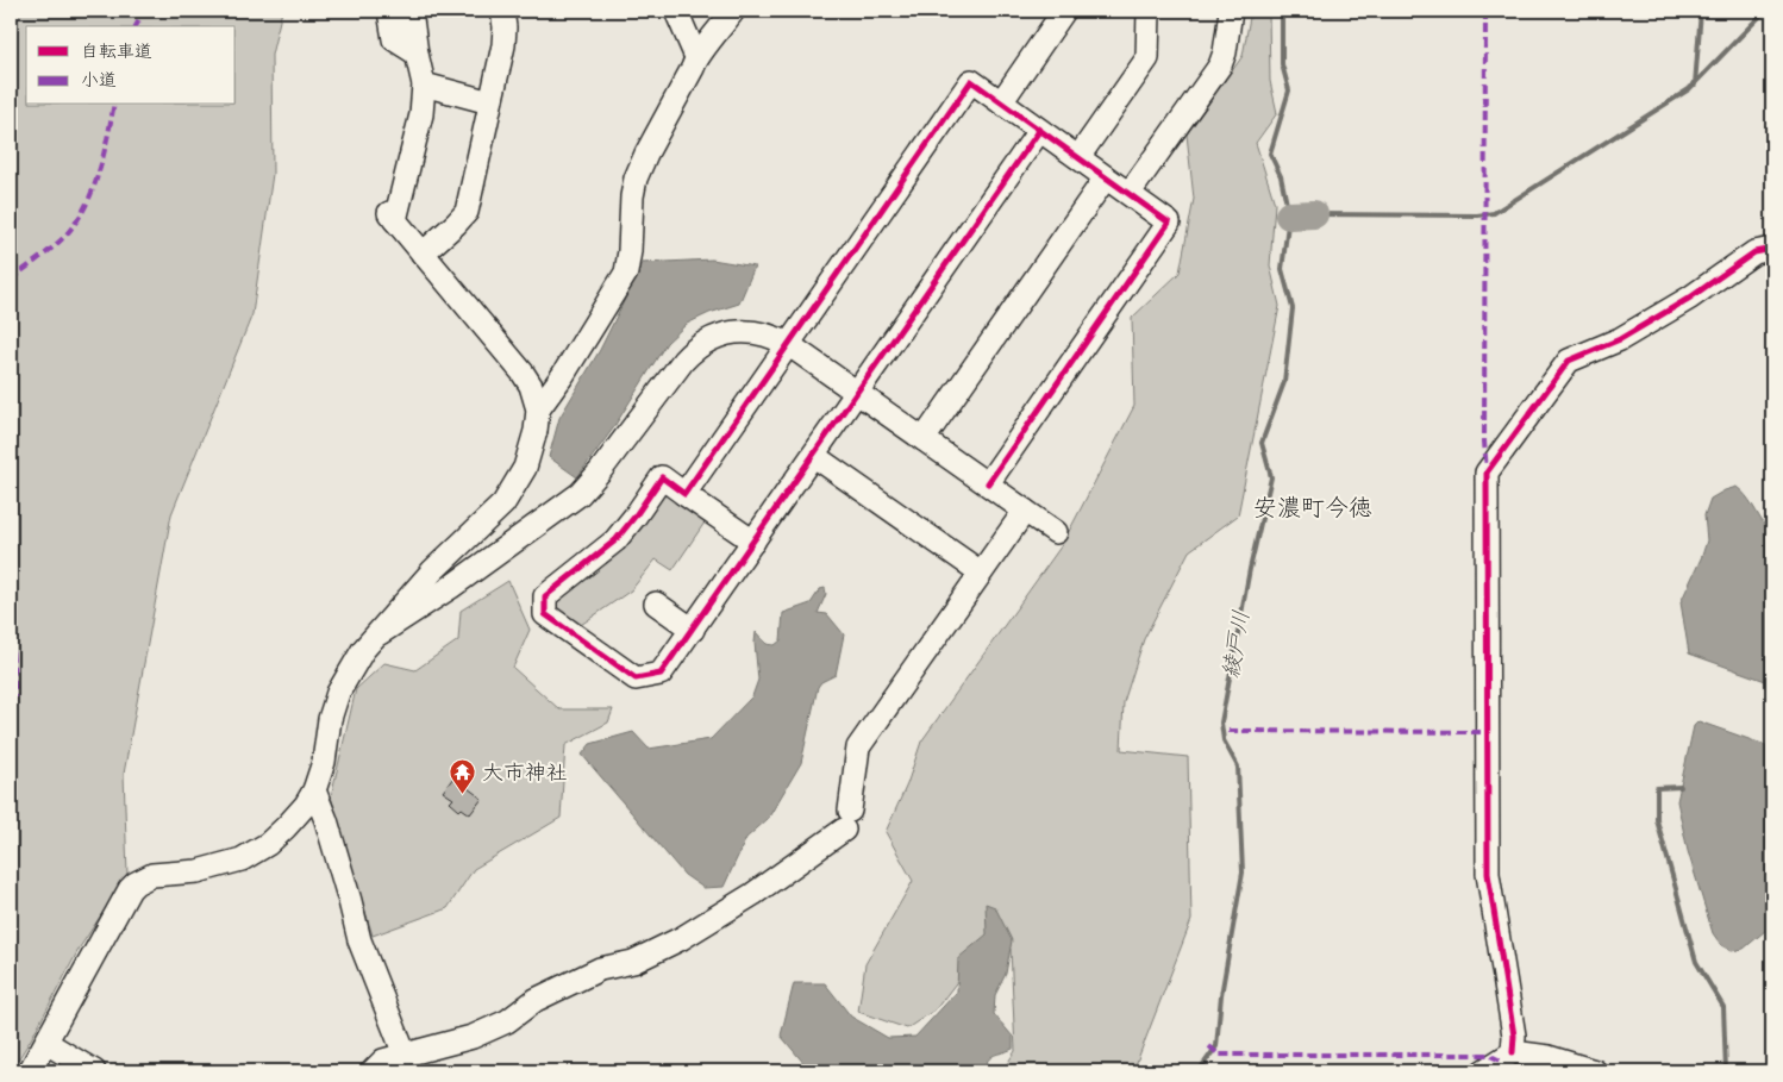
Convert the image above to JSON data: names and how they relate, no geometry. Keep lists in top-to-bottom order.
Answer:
{
  "districts": ["安濃町今徳"],
  "water": ["綾戸川"],
  "places": {
    "temple": ["大市神社"]
  },
  "legend": ["自転車道", "小道"]
}
